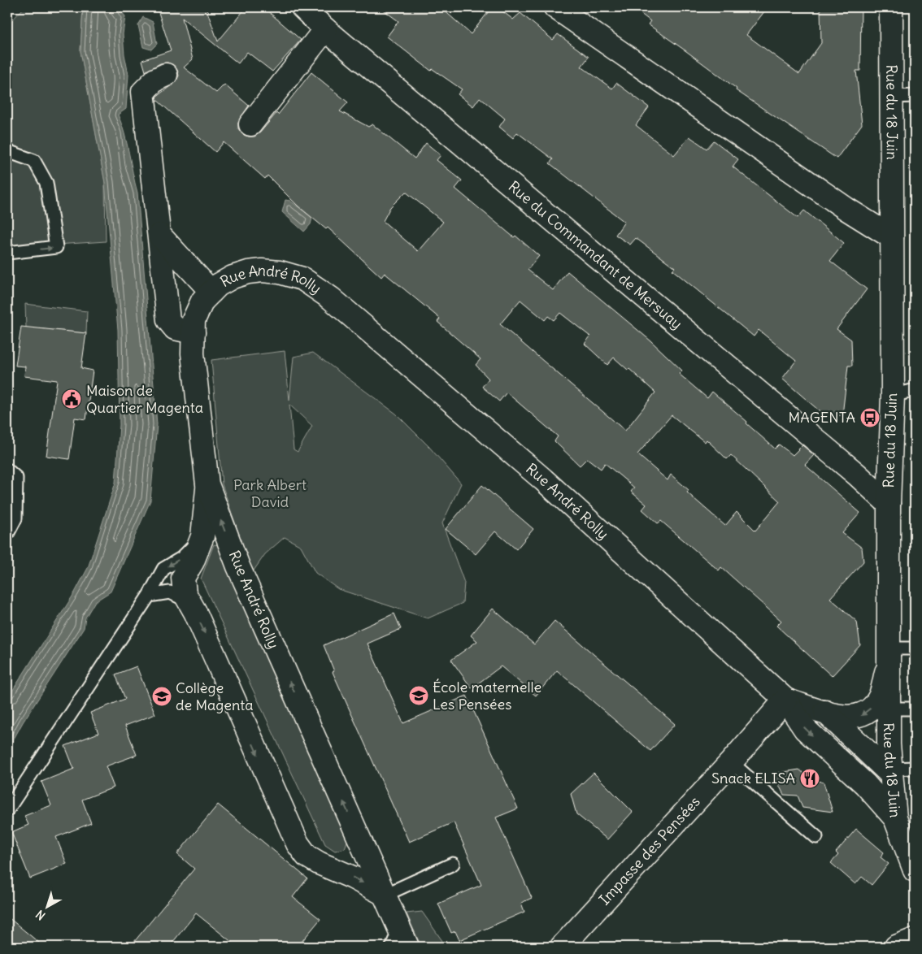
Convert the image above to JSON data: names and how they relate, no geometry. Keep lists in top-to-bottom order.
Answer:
{
  "streets": {
    "street": [
      "Rue du 18 Juin",
      "Rue du Commandant de Mersuay",
      "Rue André Rolly",
      "Impasse des Pensées"
    ]
  },
  "crossings": [
    ["Rue du 18 Juin", "Rue du Commandant de Mersuay"],
    ["Rue du 18 Juin", "Rue André Rolly"],
    ["Rue André Rolly", "Impasse des Pensées"]
  ],
  "parks": ["Park Albert David"],
  "places": {
    "public building": ["Maison de Quartier Magenta"],
    "bus stop": ["MAGENTA"],
    "school or university": ["École maternelle Les Pensées", "Collège de Magenta"],
    "restaurant": ["Snack ELISA"]
  },
  "north": "bottom left"
}
